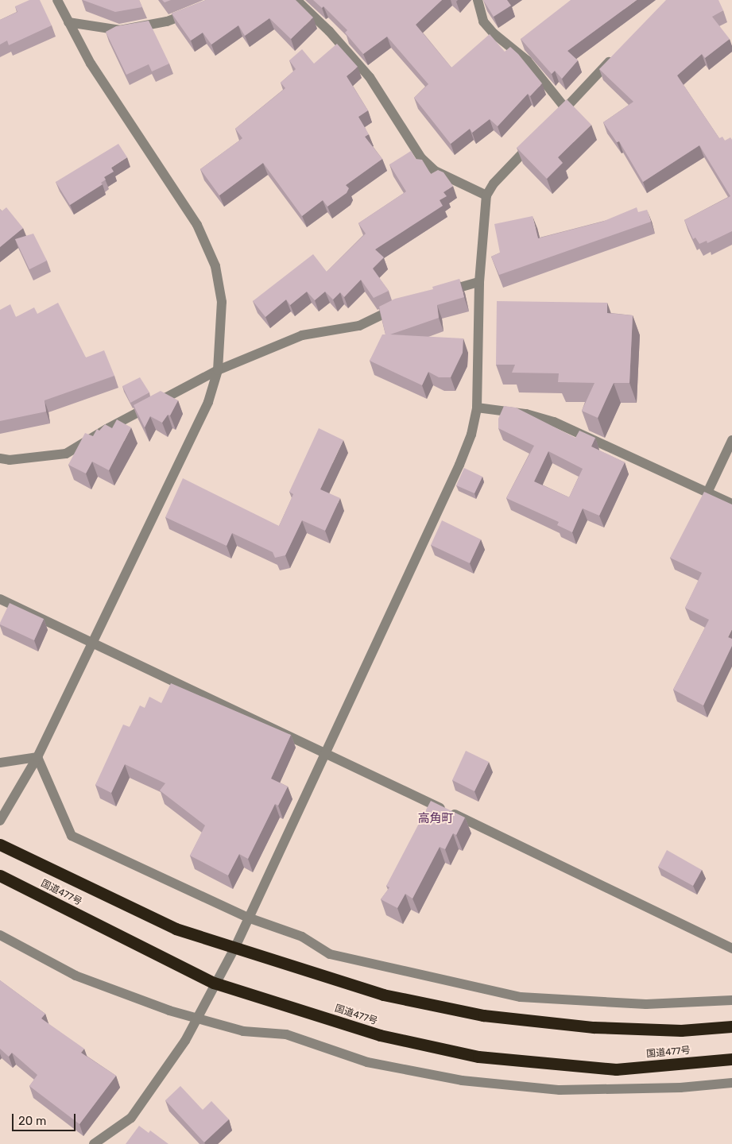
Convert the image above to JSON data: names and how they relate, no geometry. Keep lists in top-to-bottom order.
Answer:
{
  "streets": {
    "highway": ["国道477号"]
  },
  "districts": ["高角町"],
  "scale_bar": "20 m"
}
